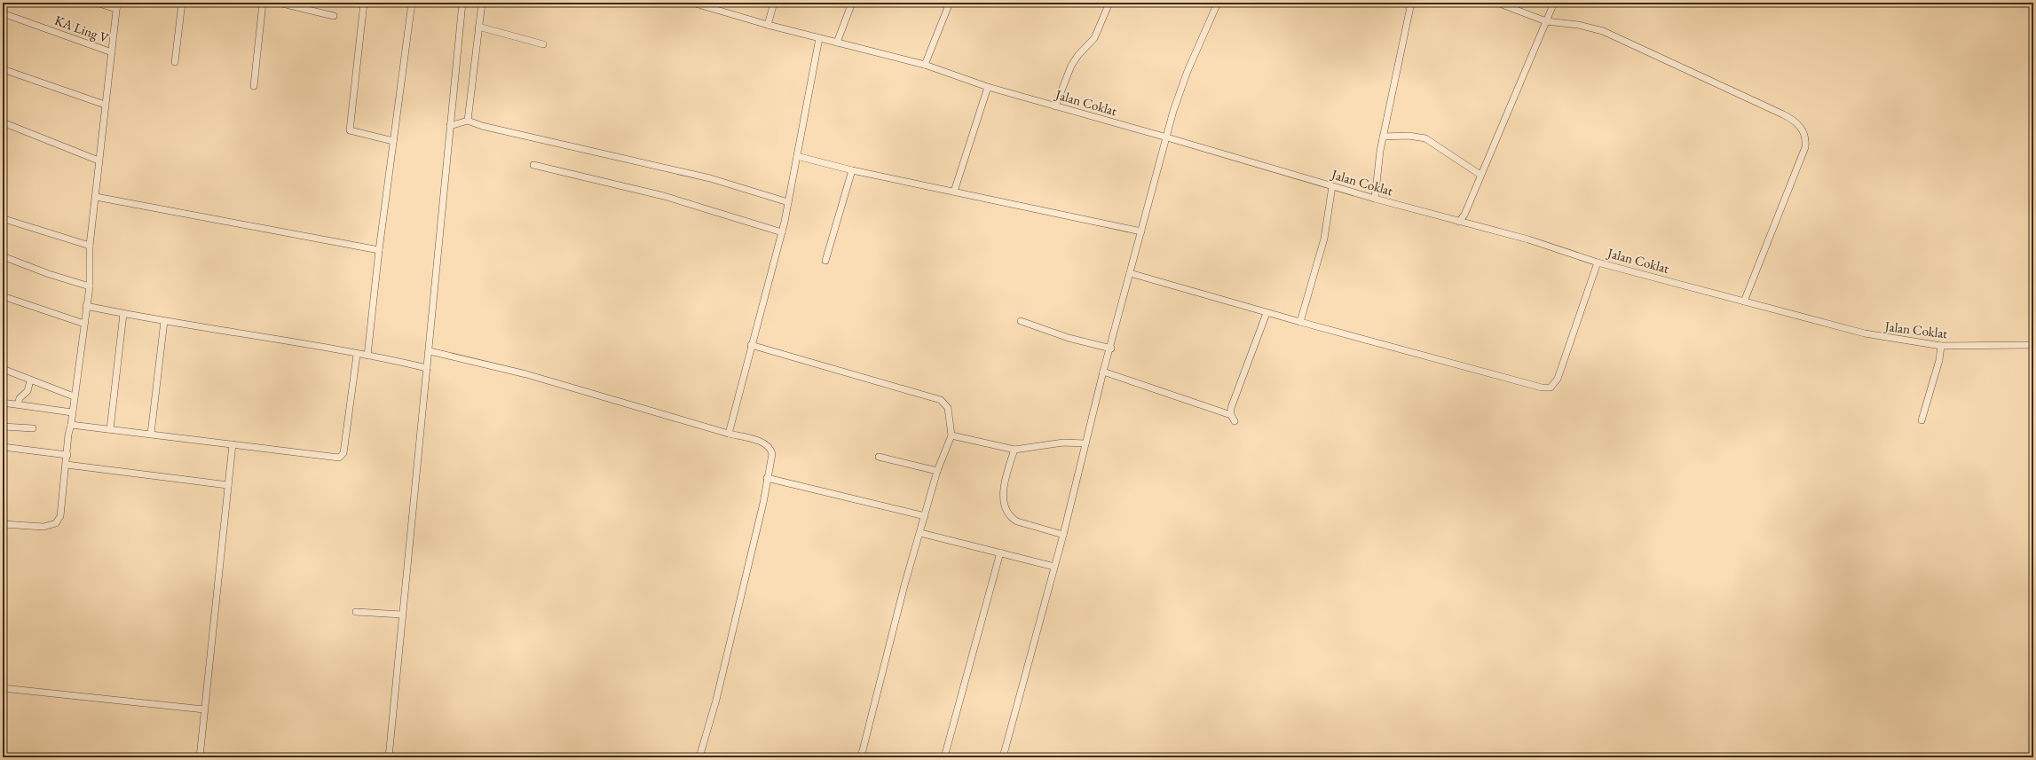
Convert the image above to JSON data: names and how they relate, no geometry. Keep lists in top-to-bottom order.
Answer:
{
  "streets": {
    "street": ["KA Ling V", "Jalan Coklat"]
  }
}
